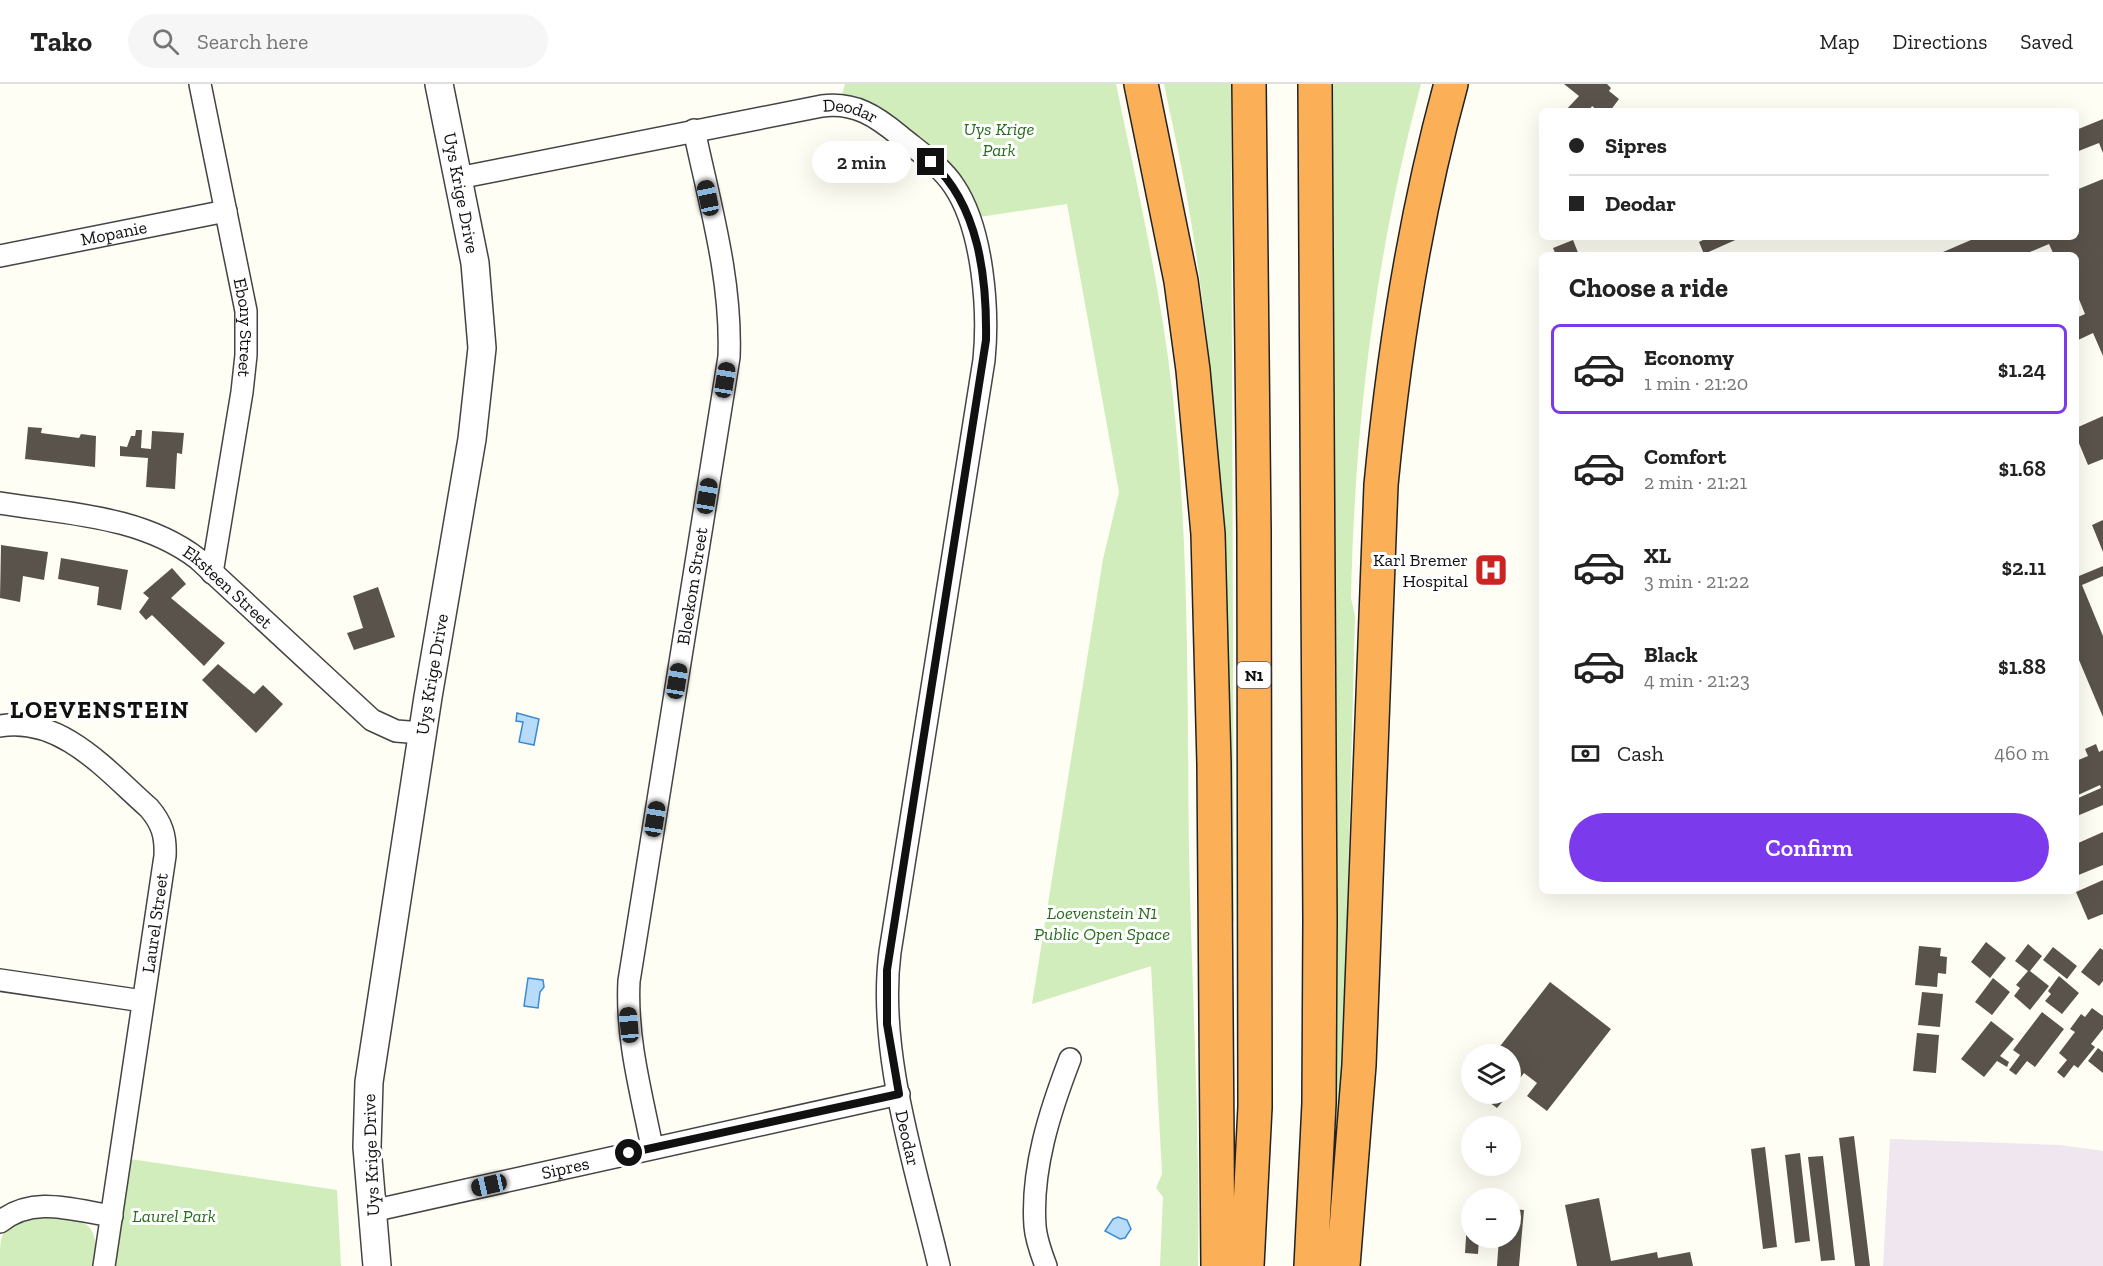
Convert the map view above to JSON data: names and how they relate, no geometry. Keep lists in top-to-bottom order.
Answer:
{
  "streets": {
    "highway": ["N1"],
    "street": [
      "Deodar",
      "Uys Krige Drive",
      "Mopanie",
      "Ebony Street",
      "Bloekom Street",
      "Eksteen Street",
      "Laurel Street",
      "Sipres"
    ]
  },
  "crossings": [
    ["Deodar", "Uys Krige Drive"],
    ["Deodar", "Bloekom Street"],
    ["Deodar", "Sipres"],
    ["Uys Krige Drive", "Eksteen Street"],
    ["Uys Krige Drive", "Sipres"],
    ["Mopanie", "Ebony Street"],
    ["Ebony Street", "Eksteen Street"],
    ["Bloekom Street", "Sipres"]
  ],
  "districts": ["LOEVENSTEIN"],
  "parks": ["Uys Krige Park", "Loevenstein N1 Public Open Space", "Laurel Park"],
  "places": {
    "hospital": ["Karl Bremer Hospital"]
  },
  "page": {
    "header": "Tako",
    "search": "Search here",
    "nav": ["Map", "Directions", "Saved"],
    "banner": ["Sipres", "Deodar"],
    "bubble": "2 min",
    "heading": "Choose a ride",
    "list": [
      {
        "name": "Economy",
        "note": "1 min · 21:20",
        "value": "$1.24"
      },
      {
        "name": "Comfort",
        "note": "2 min · 21:21",
        "value": "$1.68"
      },
      {
        "name": "XL",
        "note": "3 min · 21:22",
        "value": "$2.11"
      },
      {
        "name": "Black",
        "note": "4 min · 21:23",
        "value": "$1.88"
      }
    ],
    "pay": ["Cash", "460 m"],
    "buttons": "Confirm",
    "map_buttons": ["+", "−"]
  }
}
